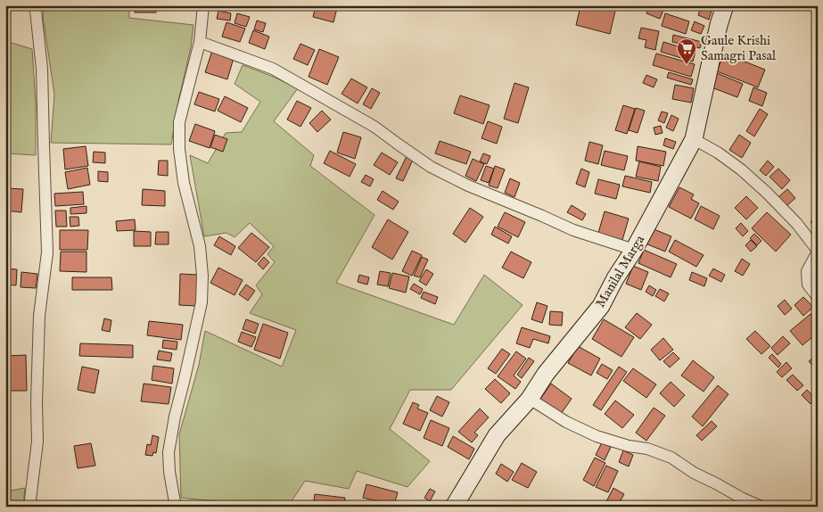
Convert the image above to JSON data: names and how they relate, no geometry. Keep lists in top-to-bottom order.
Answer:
{
  "streets": {
    "street": ["Manilal Marga"]
  },
  "places": {
    "supermarket": ["Gaule Krishi Samagri Pasal"]
  }
}
